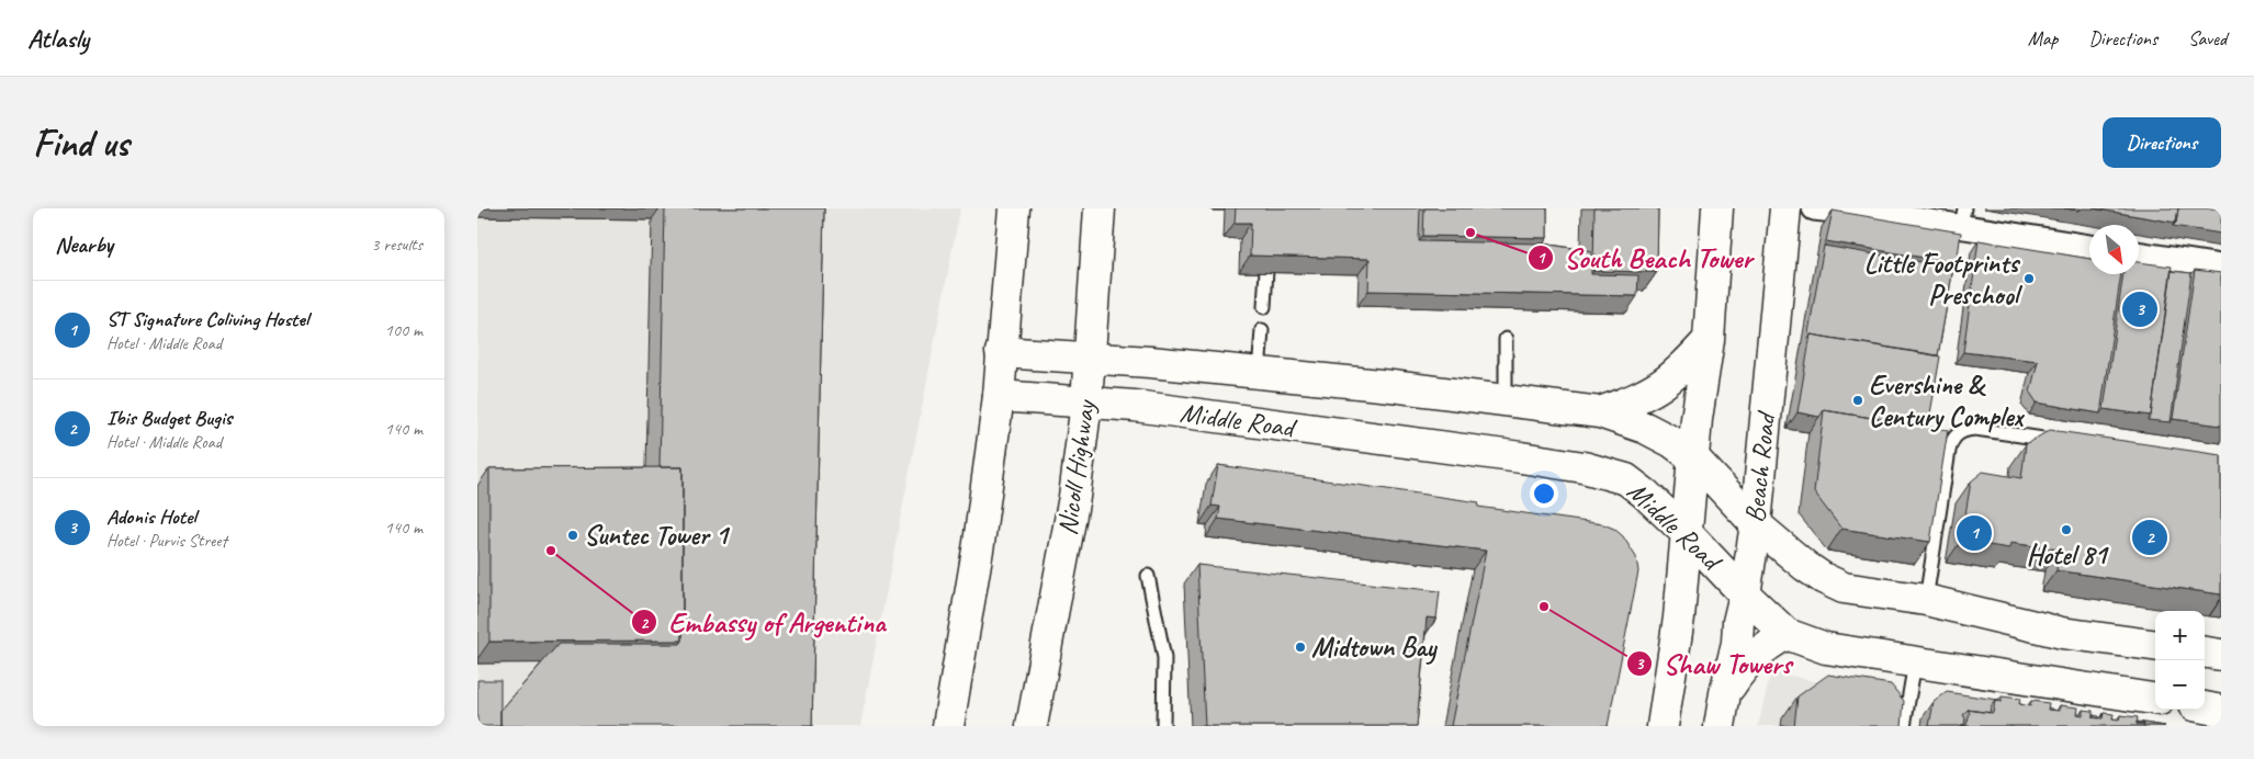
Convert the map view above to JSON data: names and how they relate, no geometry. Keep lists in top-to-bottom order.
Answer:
{
  "streets": {
    "main road": ["Middle Road", "Nicoll Highway", "Beach Road"]
  },
  "crossings": [
    ["Middle Road", "Nicoll Highway"],
    ["Middle Road", "Beach Road"]
  ],
  "places": [
    "South Beach Tower",
    "Little Footprints Preschool",
    "Evershine & Century Complex",
    "Hotel 81",
    "Suntec Tower 1",
    "Embassy of Argentina",
    "Shaw Towers",
    "Midtown Bay"
  ],
  "north": "bottom right",
  "page": {
    "header": "Atlasly",
    "nav": ["Map", "Directions", "Saved"],
    "buttons": "Directions",
    "title": "Find us",
    "heading": ["Nearby", "3 results"],
    "list": [
      {
        "mark": "1",
        "name": "ST Signature Coliving Hostel",
        "note": "Hotel · Middle Road",
        "value": "100 m"
      },
      {
        "mark": "2",
        "name": "Ibis Budget Bugis",
        "note": "Hotel · Middle Road",
        "value": "140 m"
      },
      {
        "mark": "3",
        "name": "Adonis Hotel",
        "note": "Hotel · Purvis Street",
        "value": "140 m"
      }
    ],
    "pins": ["3", "1", "2"],
    "map_buttons": ["+", "−"]
  }
}
